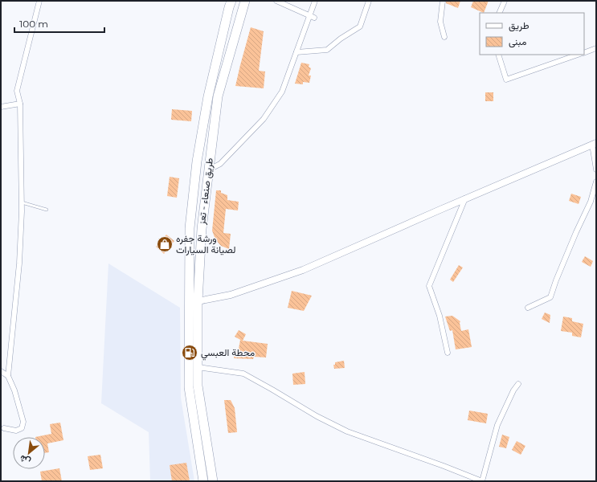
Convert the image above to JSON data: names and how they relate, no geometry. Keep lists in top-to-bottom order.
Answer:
{
  "streets": {
    "highway": ["طريق صنعاء - تعز"]
  },
  "places": {
    "shop": ["ورشة جفره لصيانة السيارات"],
    "fuel station": ["محطة العبسي"]
  },
  "legend": ["طريق", "مبنى"],
  "scale_bar": "100 m",
  "north": "bottom left"
}
